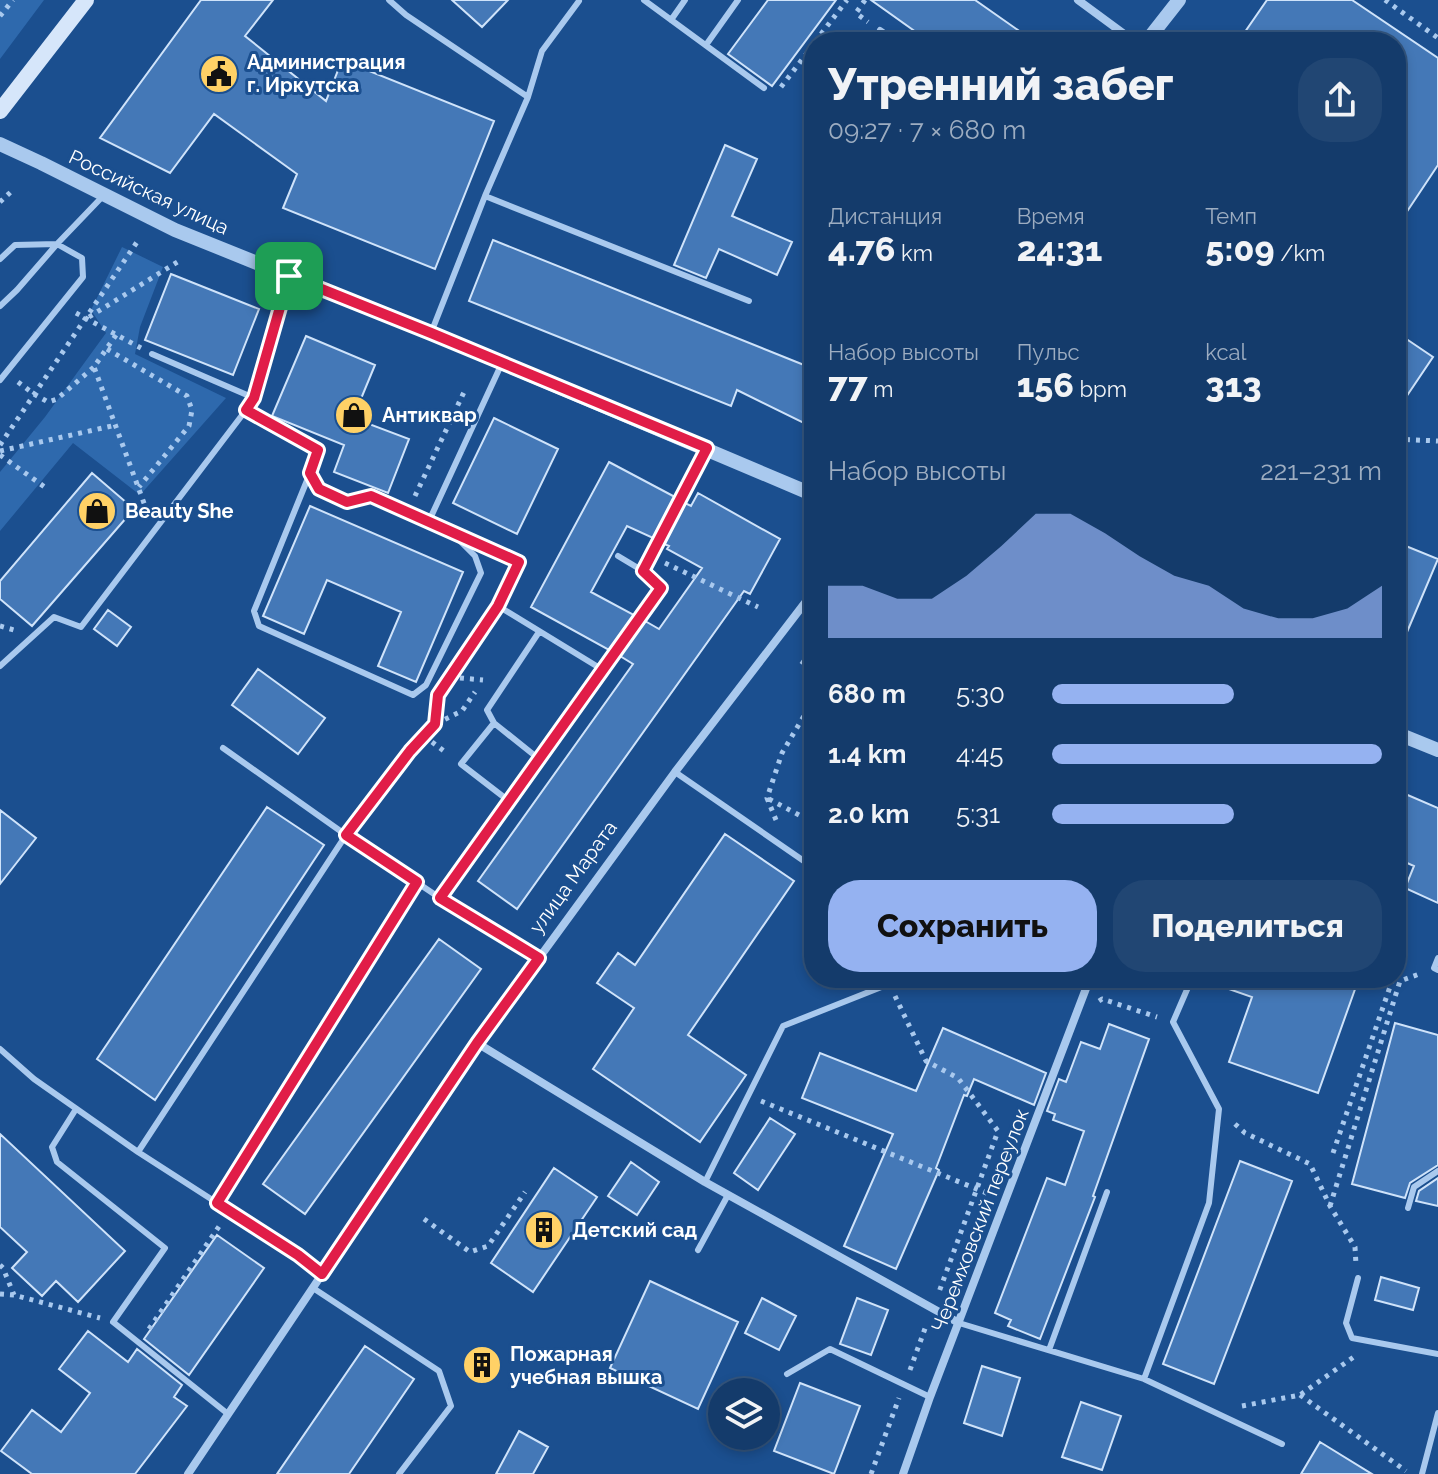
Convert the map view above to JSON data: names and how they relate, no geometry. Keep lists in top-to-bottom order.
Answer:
{
  "streets": {
    "street": ["Российская улица", "улица Марата", "Черемховский переулок"]
  },
  "places": {
    "public building": ["Администрация г. Иркутска"],
    "shop": ["Антиквар", "Beauty She"],
    "building": ["Детский сад", "Пожарная учебная вышка"]
  },
  "page": {
    "heading": ["Утренний забег", "09:27 · 7 × 680 m"],
    "stats": [
      ["Дистанция", "4.76 km"],
      ["Время", "24:31"],
      ["Темп", "5:09 /km"],
      ["Набор высоты", "77 m"],
      ["Пульс", "156 bpm"],
      ["kcal", "313"]
    ],
    "chart": ["Набор высоты", "221–231 m"],
    "list": [
      {
        "name": "680 m",
        "note": "5:30"
      },
      {
        "name": "1.4 km",
        "note": "4:45"
      },
      {
        "name": "2.0 km",
        "note": "5:31"
      }
    ],
    "buttons": ["Сохранить", "Поделиться"]
  }
}
